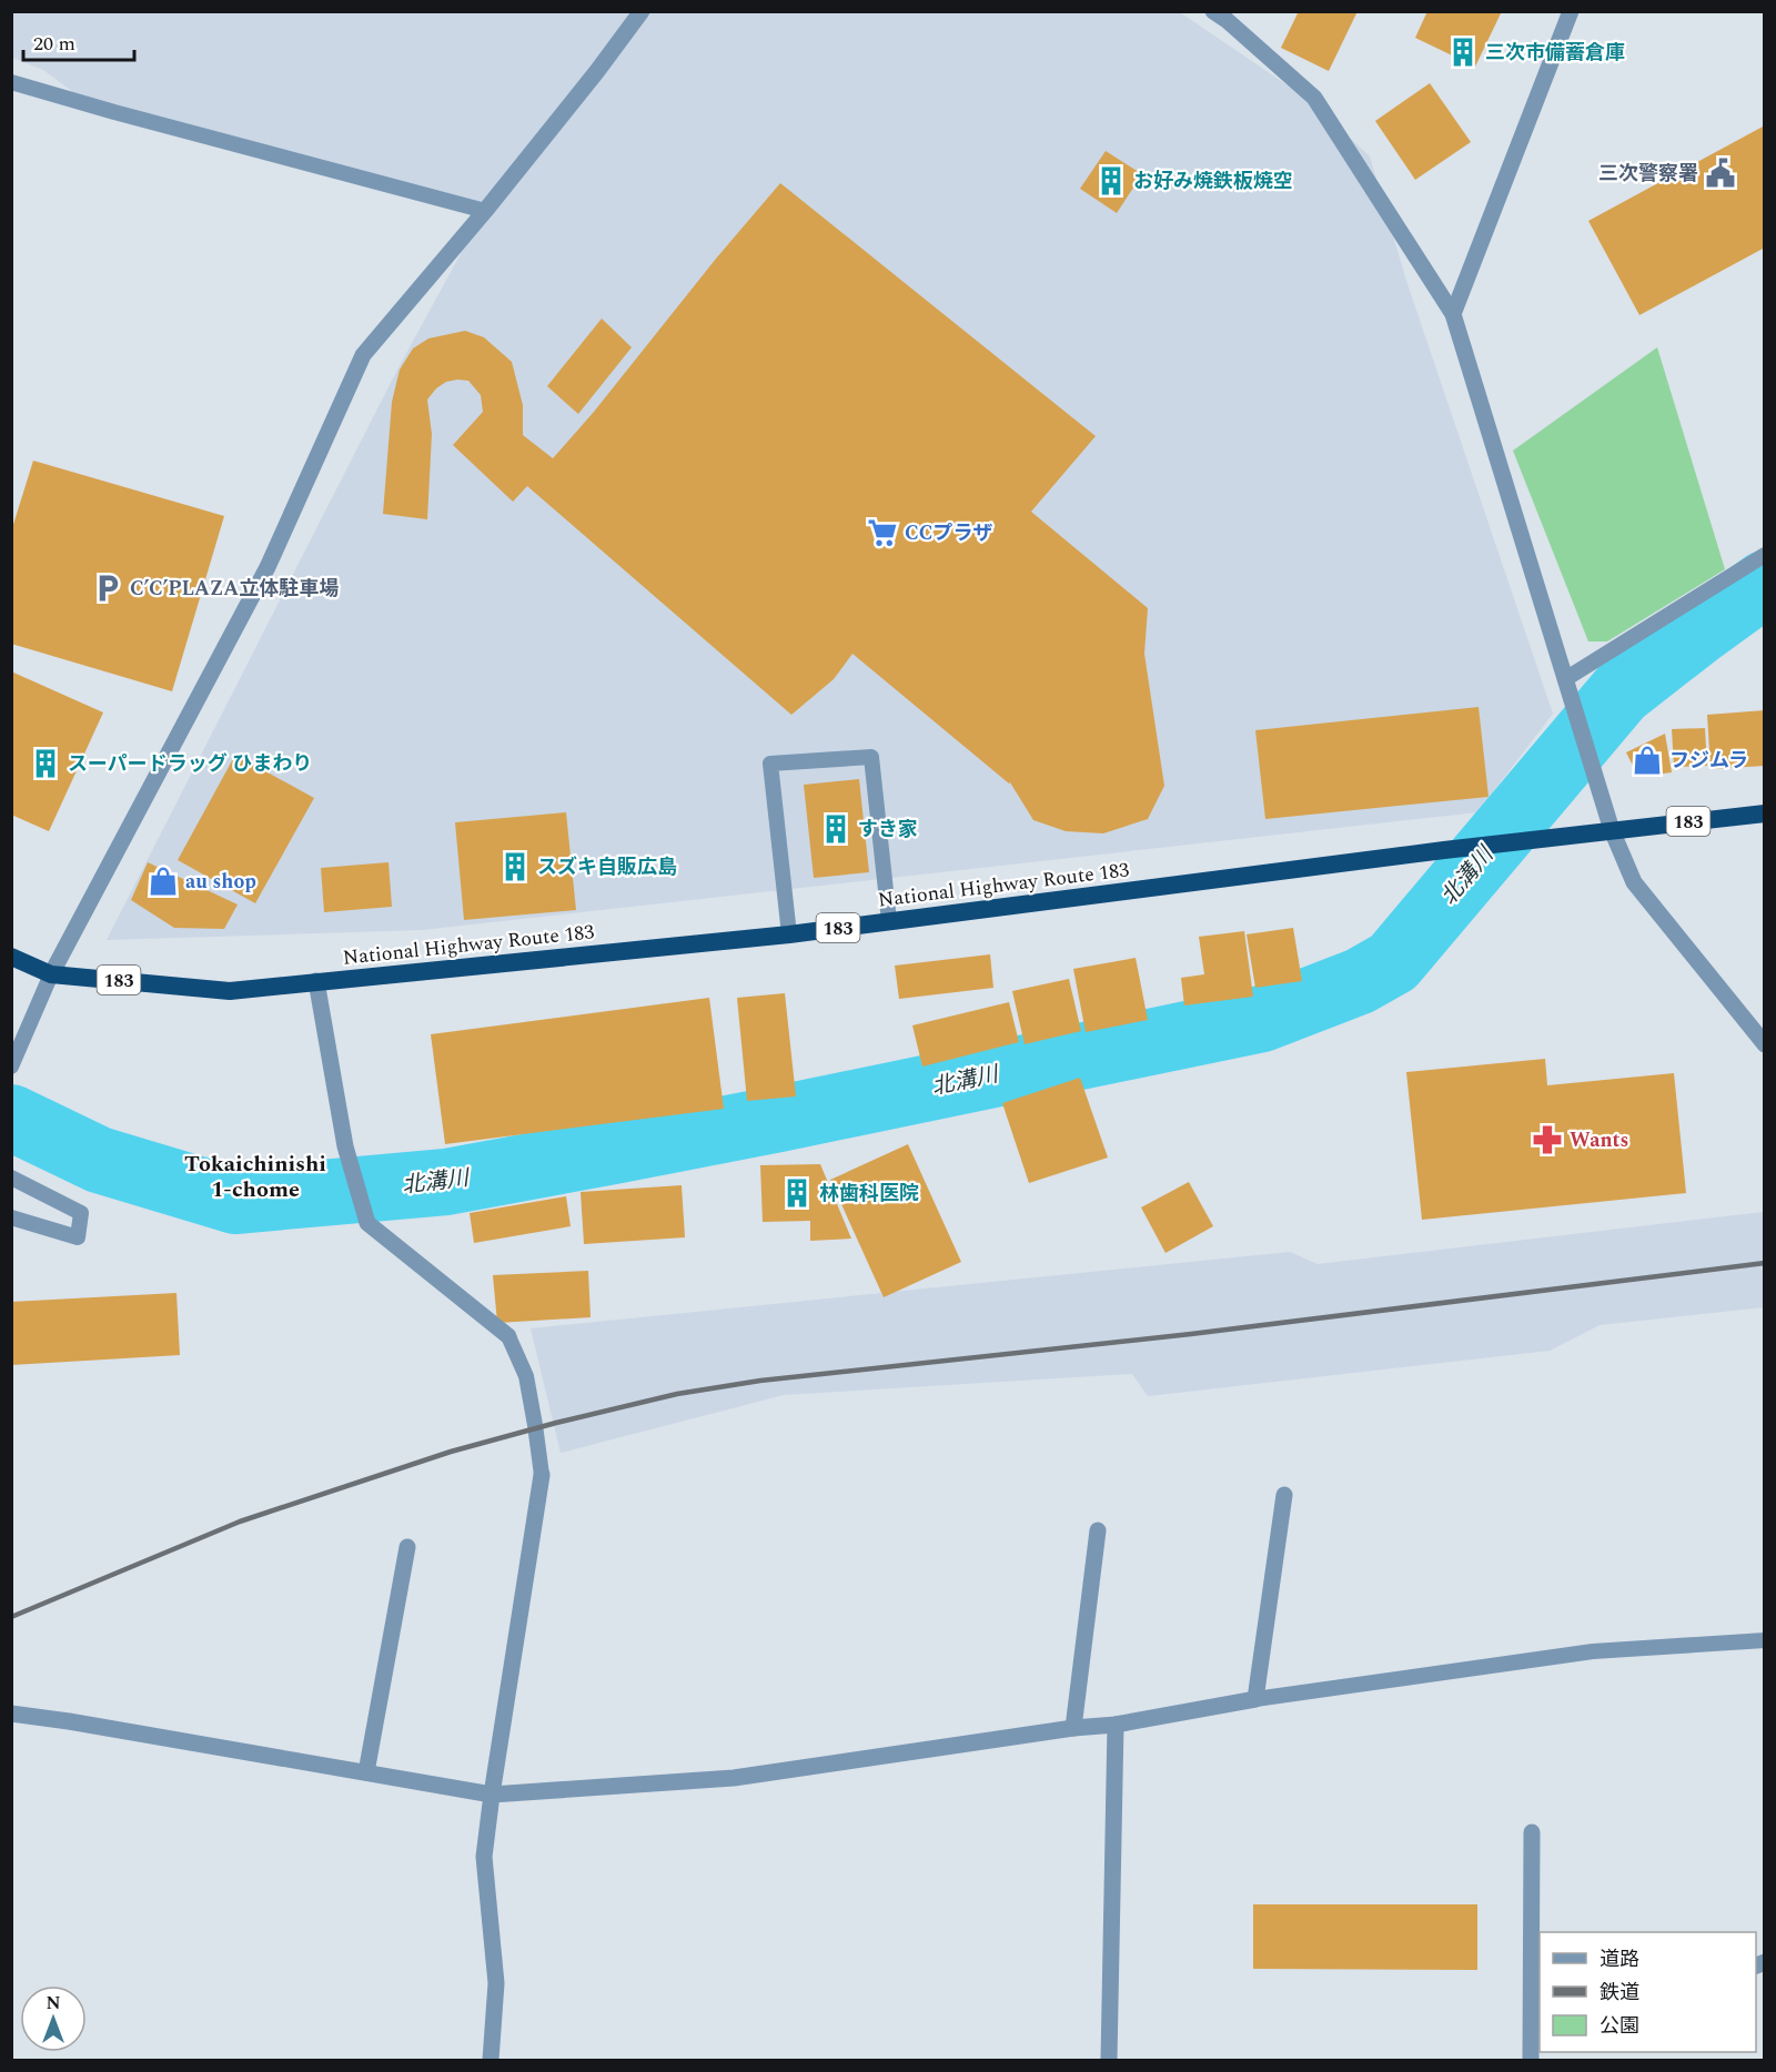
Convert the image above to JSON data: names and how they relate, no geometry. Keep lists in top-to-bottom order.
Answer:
{
  "streets": {
    "highway": ["183", "National Highway Route 183"]
  },
  "districts": ["Tokaichinishi 1-chome"],
  "water": ["北溝川"],
  "places": {
    "building": [
      "三次市備蓄倉庫",
      "お好み焼鉄板焼空",
      "スーパードラッグ ひまわり",
      "すき家",
      "スズキ自販広島",
      "林歯科医院"
    ],
    "public building": ["三次警察署"],
    "supermarket": ["CCプラザ"],
    "parking": ["C’C’PLAZA立体駐車場"],
    "shop": ["フジムラ", "au shop"],
    "pharmacy": ["Wants"]
  },
  "legend": ["道路", "鉄道", "公園"],
  "scale_bar": "20 m",
  "north": "top"
}
